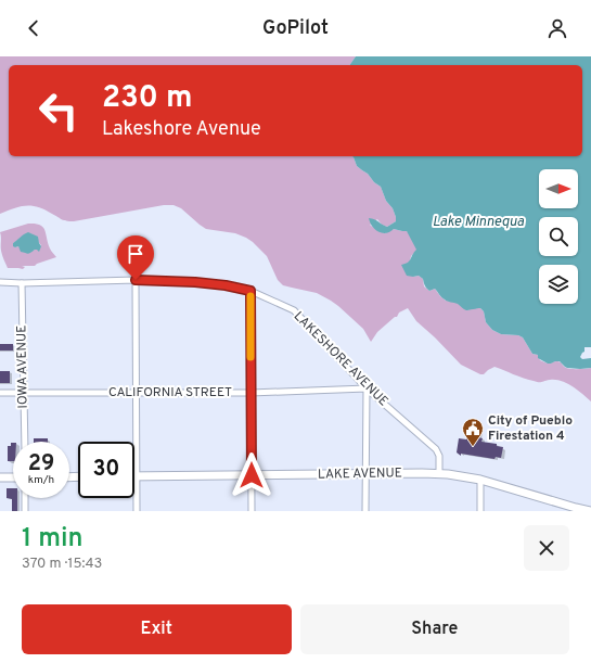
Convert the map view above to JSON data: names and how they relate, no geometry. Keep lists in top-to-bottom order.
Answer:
{
  "streets": {
    "main road": ["LAKE AVENUE"],
    "street": ["LAKESHORE AVENUE", "IOWA AVENUE", "CALIFORNIA STREET"]
  },
  "crossings": [
    ["LAKESHORE AVENUE", "IOWA AVENUE"],
    ["LAKESHORE AVENUE", "CALIFORNIA STREET"],
    ["LAKESHORE AVENUE", "LAKE AVENUE"],
    ["IOWA AVENUE", "CALIFORNIA STREET"]
  ],
  "water": ["Lake Minnequa"],
  "places": {
    "public building": ["City of Pueblo Firestation 4"]
  },
  "north": "right",
  "page": {
    "header": "GoPilot",
    "turn": ["230 m", "Lakeshore Avenue"],
    "speed": "29 km/h",
    "limit": "30",
    "heading": ["1 min", "370 m · 15:43"],
    "buttons": ["Exit", "Share"]
  }
}
